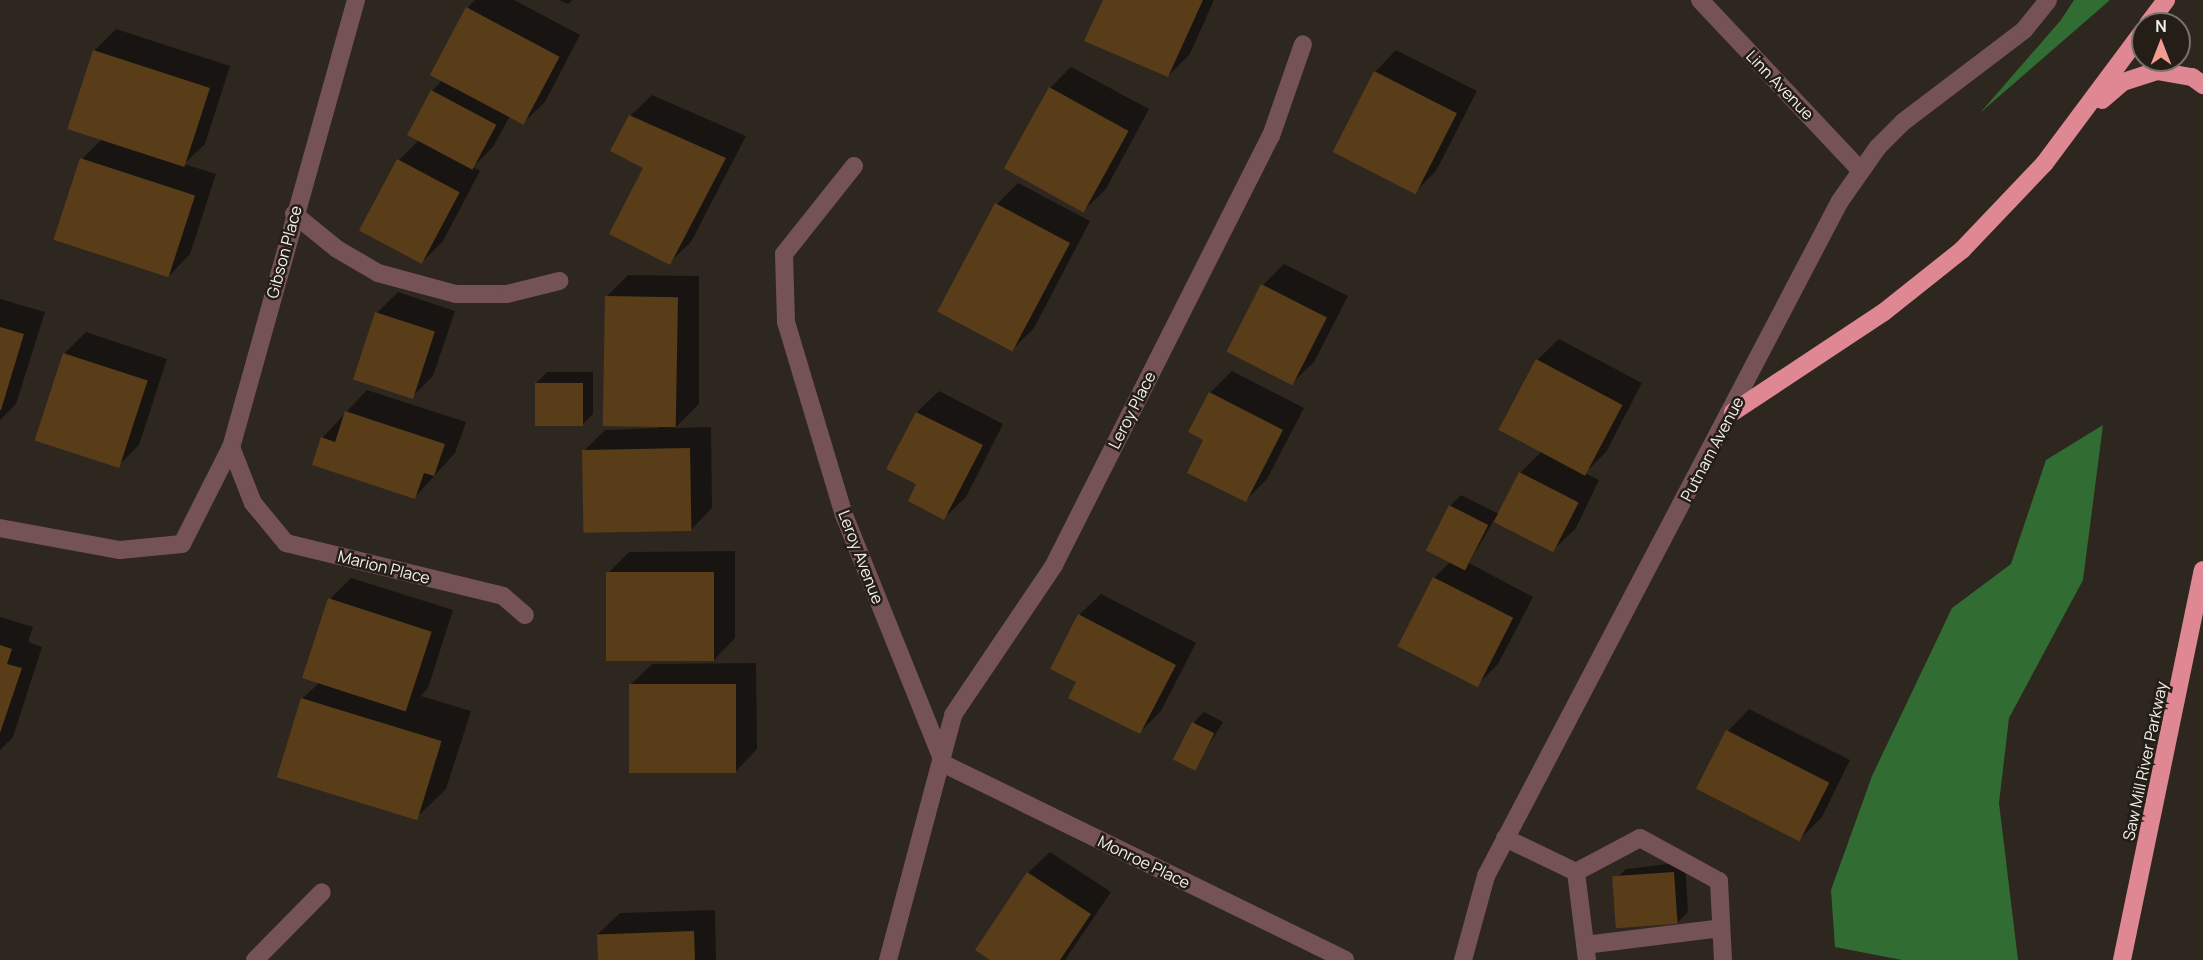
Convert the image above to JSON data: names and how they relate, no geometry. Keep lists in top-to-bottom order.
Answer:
{
  "streets": {
    "highway": ["Saw Mill River Parkway"],
    "street": [
      "Linn Avenue",
      "Gibson Place",
      "Leroy Place",
      "Putnam Avenue",
      "Leroy Avenue",
      "Marion Place",
      "Monroe Place"
    ]
  },
  "crossings": [
    ["Linn Avenue", "Putnam Avenue"],
    ["Gibson Place", "Marion Place"],
    ["Leroy Place", "Leroy Avenue"],
    ["Leroy Place", "Monroe Place"],
    ["Leroy Avenue", "Monroe Place"]
  ],
  "north": "top"
}
